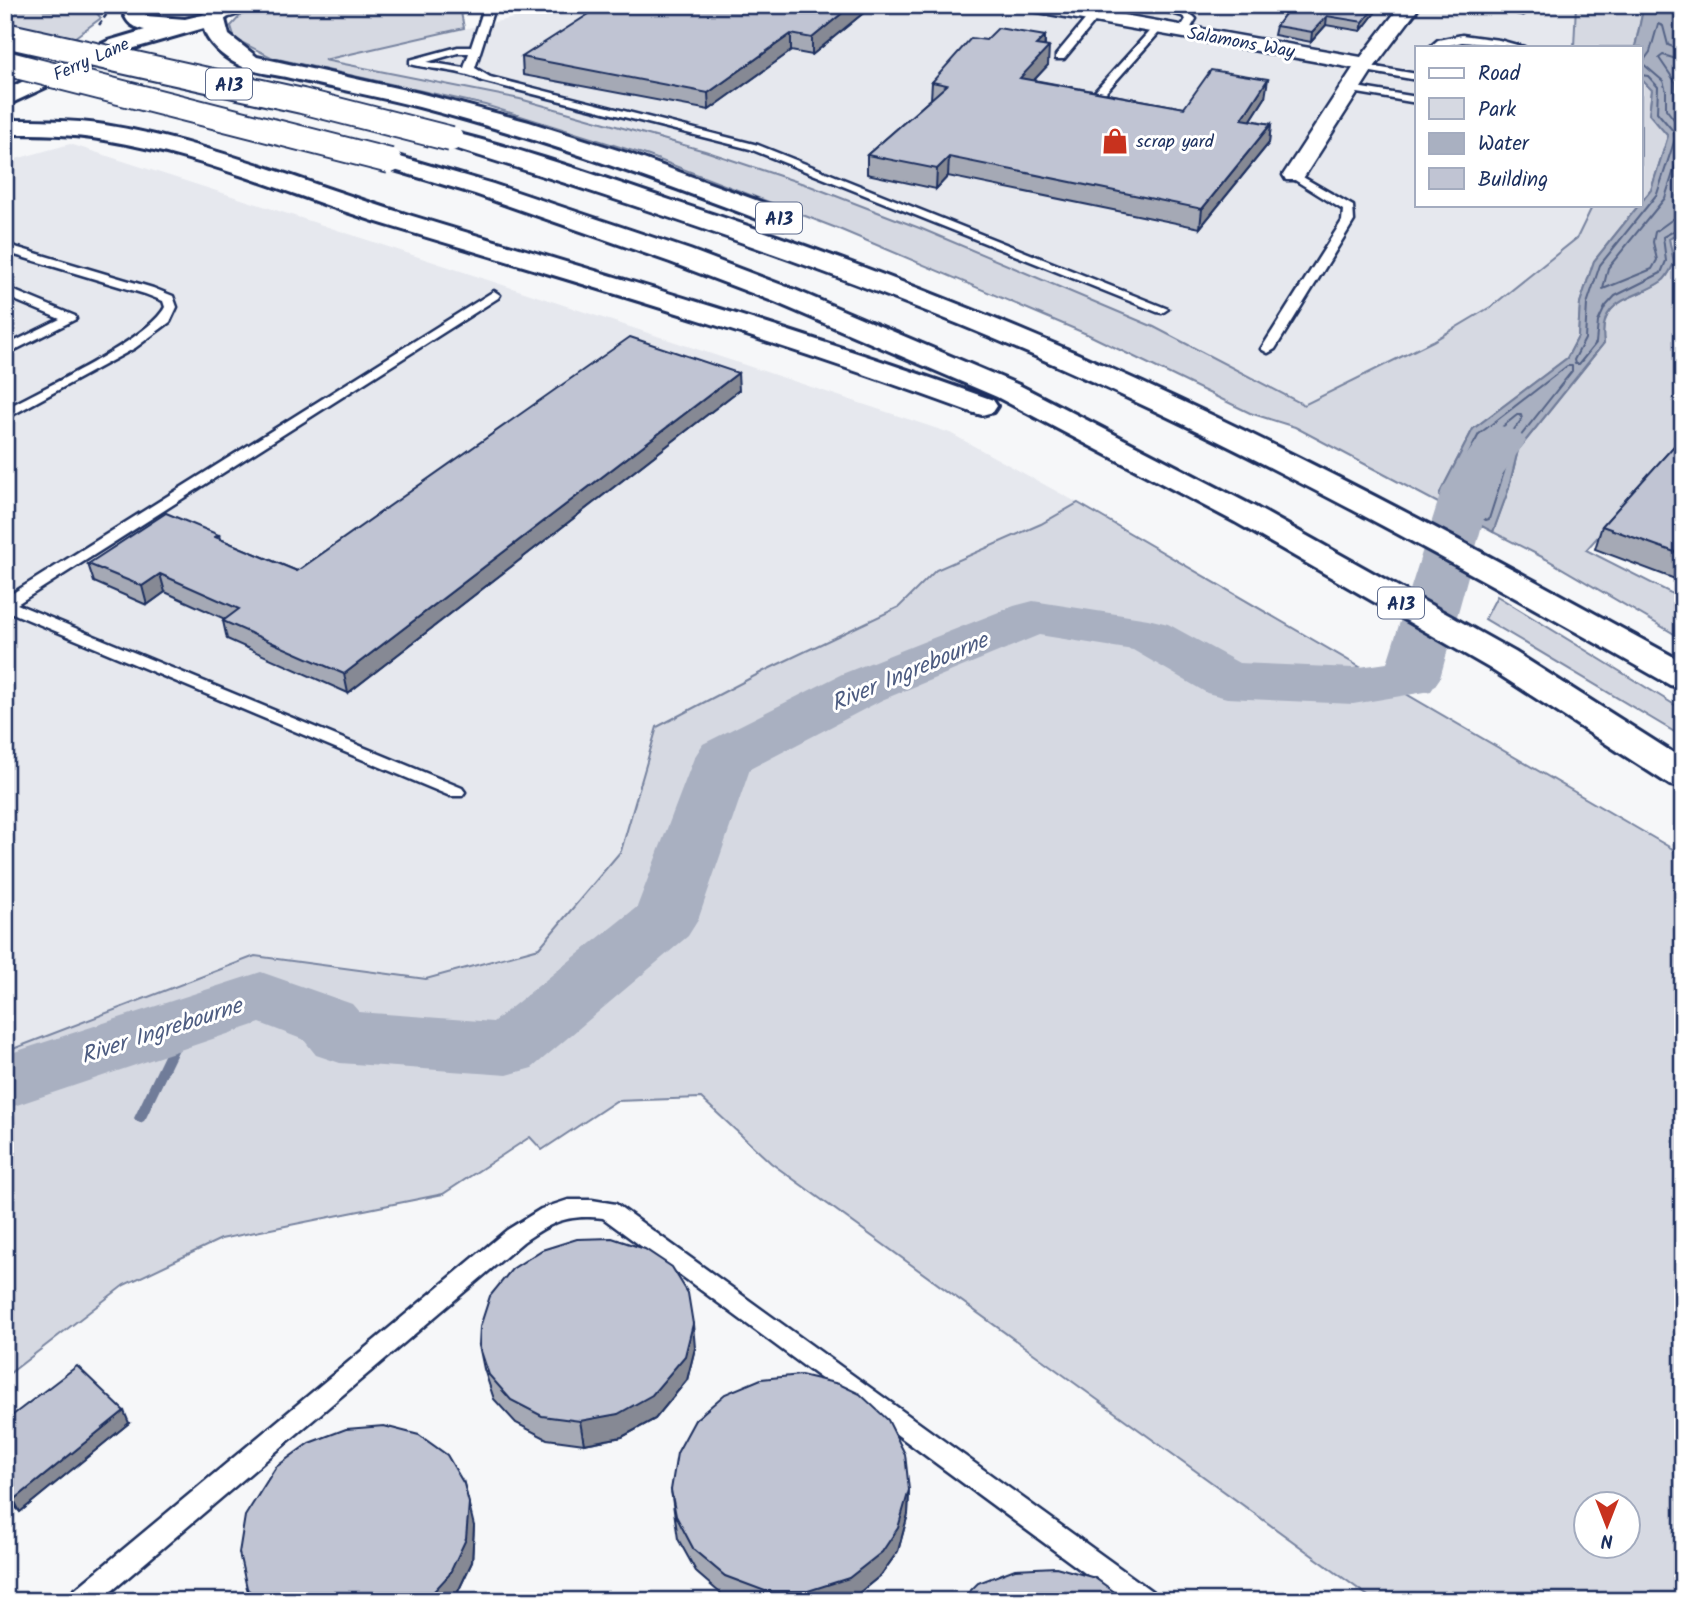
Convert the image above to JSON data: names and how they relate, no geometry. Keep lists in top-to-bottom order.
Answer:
{
  "streets": {
    "main road": ["Ferry Lane", "A13"],
    "street": ["Salamons Way"]
  },
  "crossings": [
    ["Ferry Lane", "A13"]
  ],
  "water": ["River Ingrebourne"],
  "places": {
    "shop": ["scrap yard"]
  },
  "legend": [
    "Road",
    "Park",
    "Water",
    "Building"
  ],
  "north": "bottom"
}
